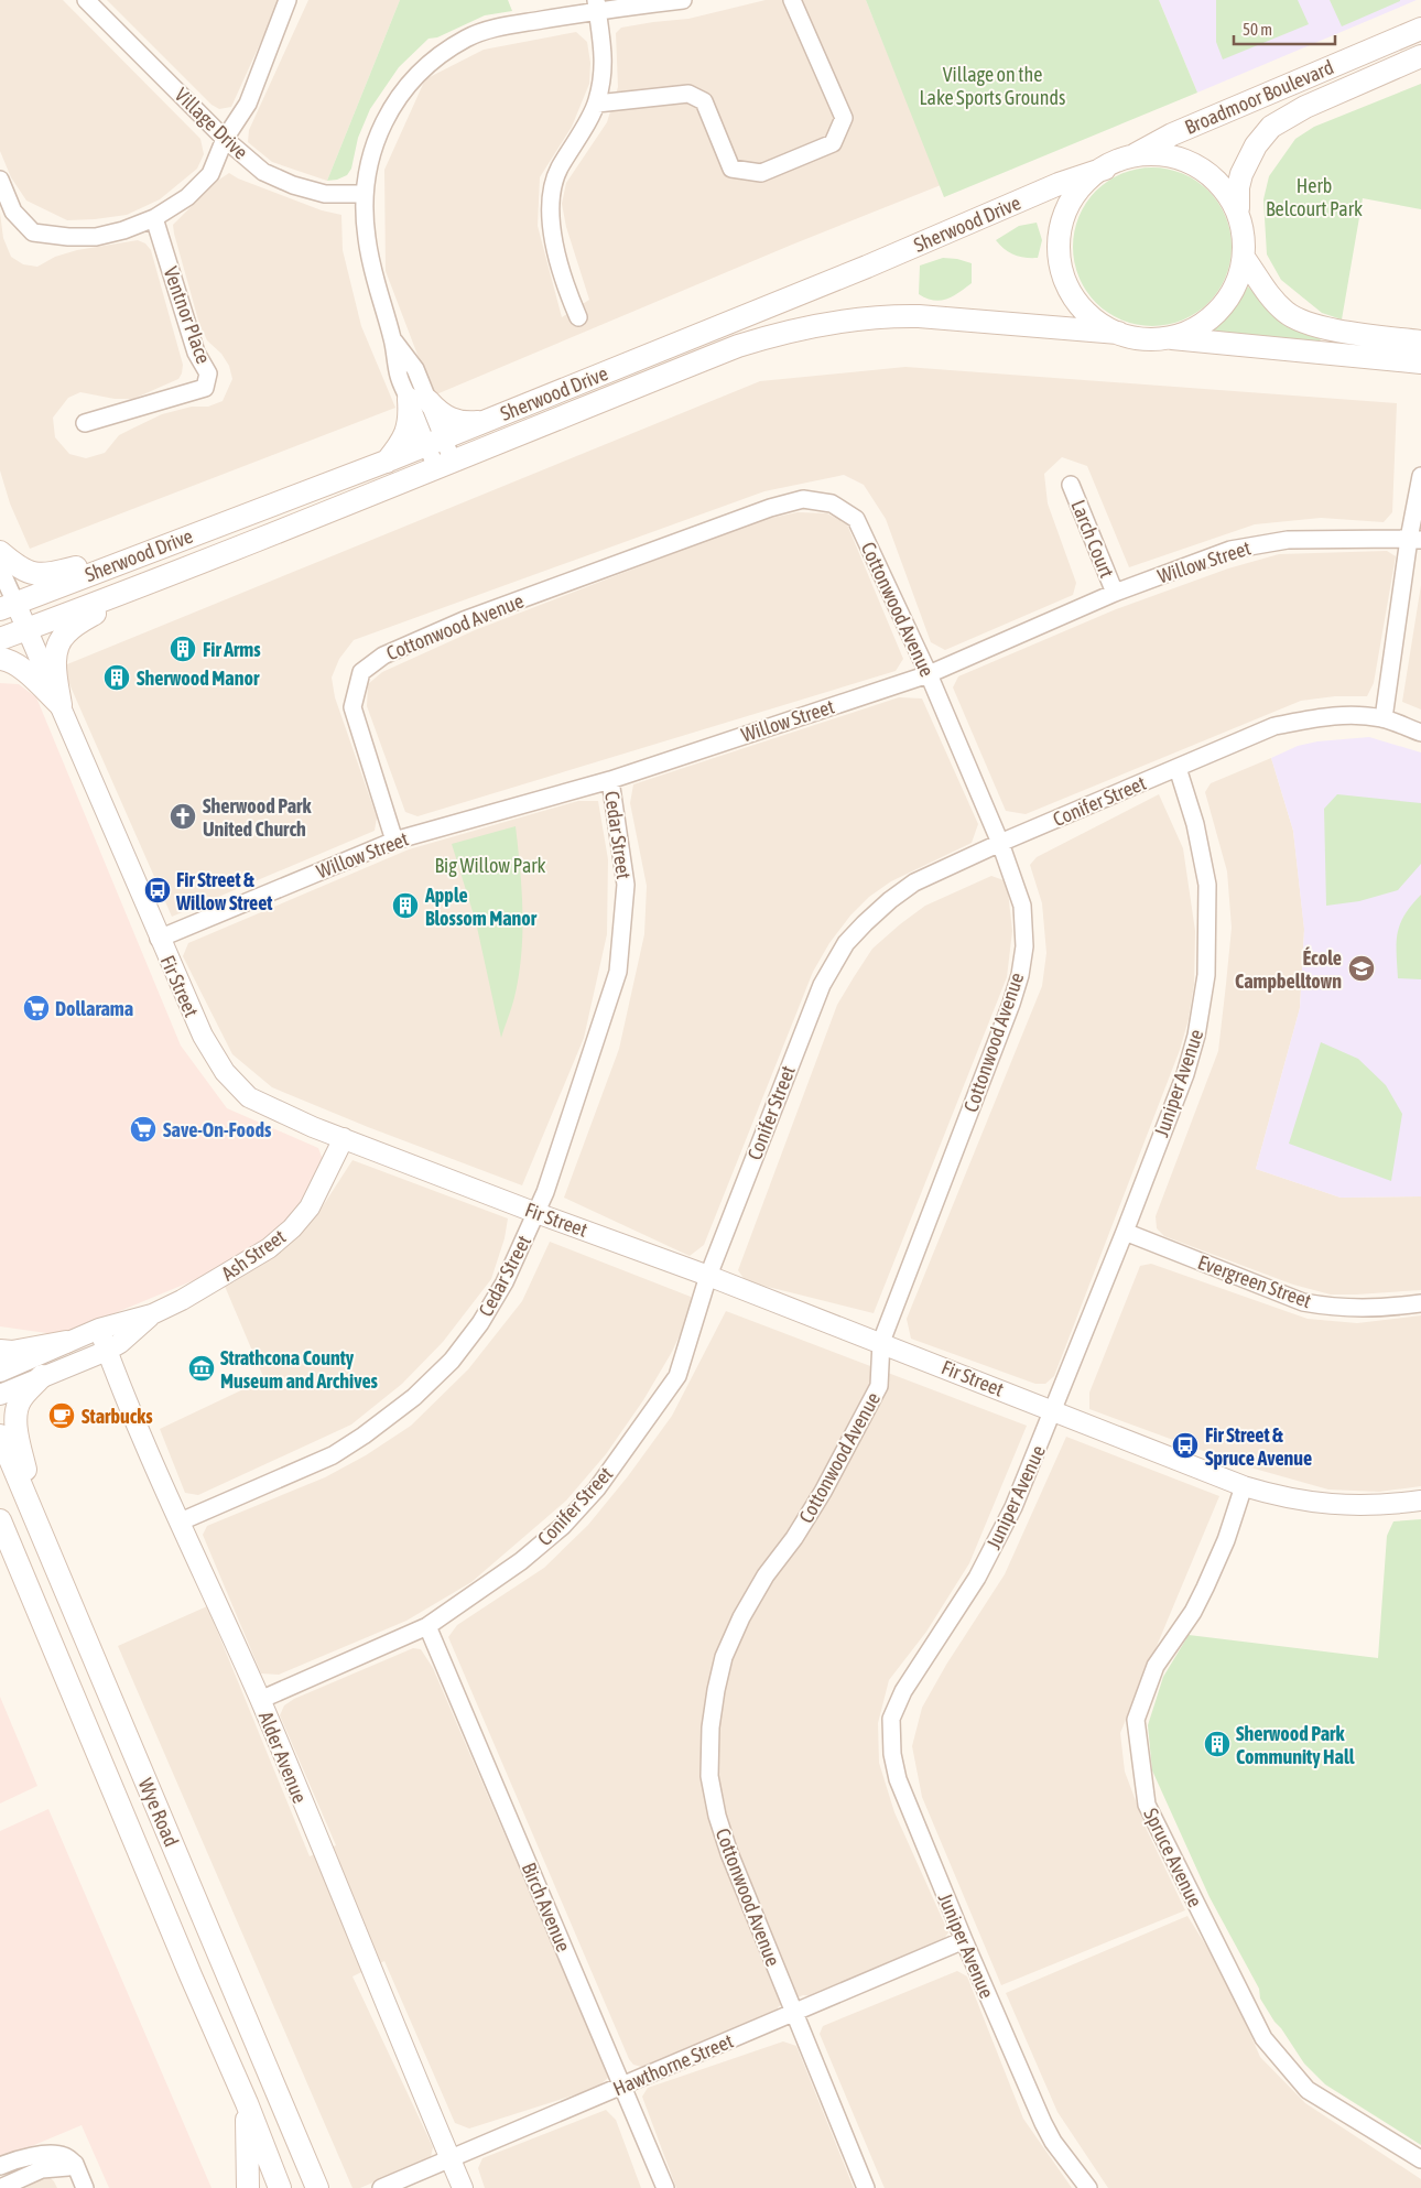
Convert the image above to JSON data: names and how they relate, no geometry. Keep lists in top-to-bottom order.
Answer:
{
  "streets": {
    "main road": ["Broadmoor Boulevard", "Sherwood Drive", "Wye Road"],
    "street": [
      "Village Drive",
      "Ventnor Place",
      "Larch Court",
      "Willow Street",
      "Cottonwood Avenue",
      "Conifer Street",
      "Cedar Street",
      "Fir Street",
      "Juniper Avenue",
      "Ash Street",
      "Evergreen Street",
      "Alder Avenue",
      "Spruce Avenue",
      "Birch Avenue",
      "Hawthorne Street"
    ]
  },
  "crossings": [
    ["Broadmoor Boulevard", "Sherwood Drive"],
    ["Sherwood Drive", "Fir Street"],
    ["Larch Court", "Willow Street"],
    ["Willow Street", "Cottonwood Avenue"],
    ["Willow Street", "Cedar Street"],
    ["Willow Street", "Fir Street"],
    ["Cottonwood Avenue", "Conifer Street"],
    ["Cottonwood Avenue", "Fir Street"],
    ["Cottonwood Avenue", "Hawthorne Street"],
    ["Conifer Street", "Fir Street"],
    ["Conifer Street", "Juniper Avenue"],
    ["Conifer Street", "Alder Avenue"],
    ["Conifer Street", "Birch Avenue"],
    ["Cedar Street", "Fir Street"],
    ["Cedar Street", "Alder Avenue"],
    ["Fir Street", "Juniper Avenue"],
    ["Fir Street", "Ash Street"],
    ["Fir Street", "Spruce Avenue"],
    ["Juniper Avenue", "Evergreen Street"],
    ["Juniper Avenue", "Hawthorne Street"],
    ["Ash Street", "Alder Avenue"],
    ["Alder Avenue", "Hawthorne Street"],
    ["Birch Avenue", "Hawthorne Street"]
  ],
  "parks": ["Village on the Lake Sports Grounds", "Herb Belcourt Park", "Big Willow Park"],
  "places": {
    "building": [
      "Fir Arms",
      "Sherwood Manor",
      "Apple Blossom Manor",
      "Sherwood Park Community Hall"
    ],
    "church": ["Sherwood Park United Church"],
    "bus stop": ["Fir Street & Willow Street", "Fir Street & Spruce Avenue"],
    "school or university": ["École Campbelltown"],
    "supermarket": ["Dollarama", "Save-On-Foods"],
    "museum": ["Strathcona County Museum and Archives"],
    "cafe": ["Starbucks"]
  },
  "scale_bar": "50 m"
}
